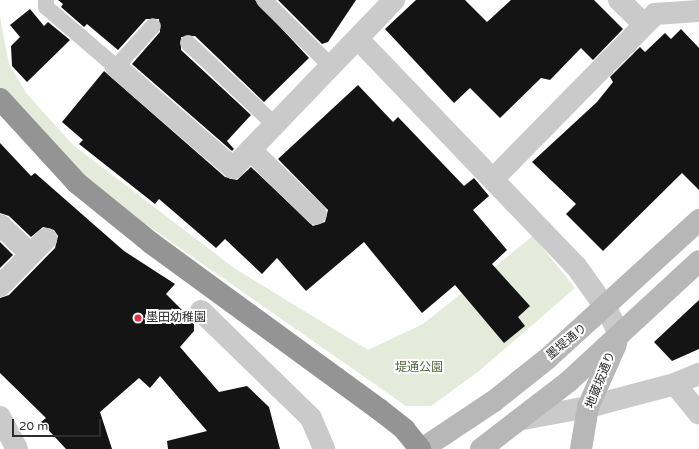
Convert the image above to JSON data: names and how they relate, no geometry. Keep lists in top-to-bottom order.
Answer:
{
  "streets": {
    "main road": ["墨堤通り", "地蔵坂通り"]
  },
  "parks": ["堤通公園"],
  "places": ["墨田幼稚園"],
  "scale_bar": "20 m"
}
